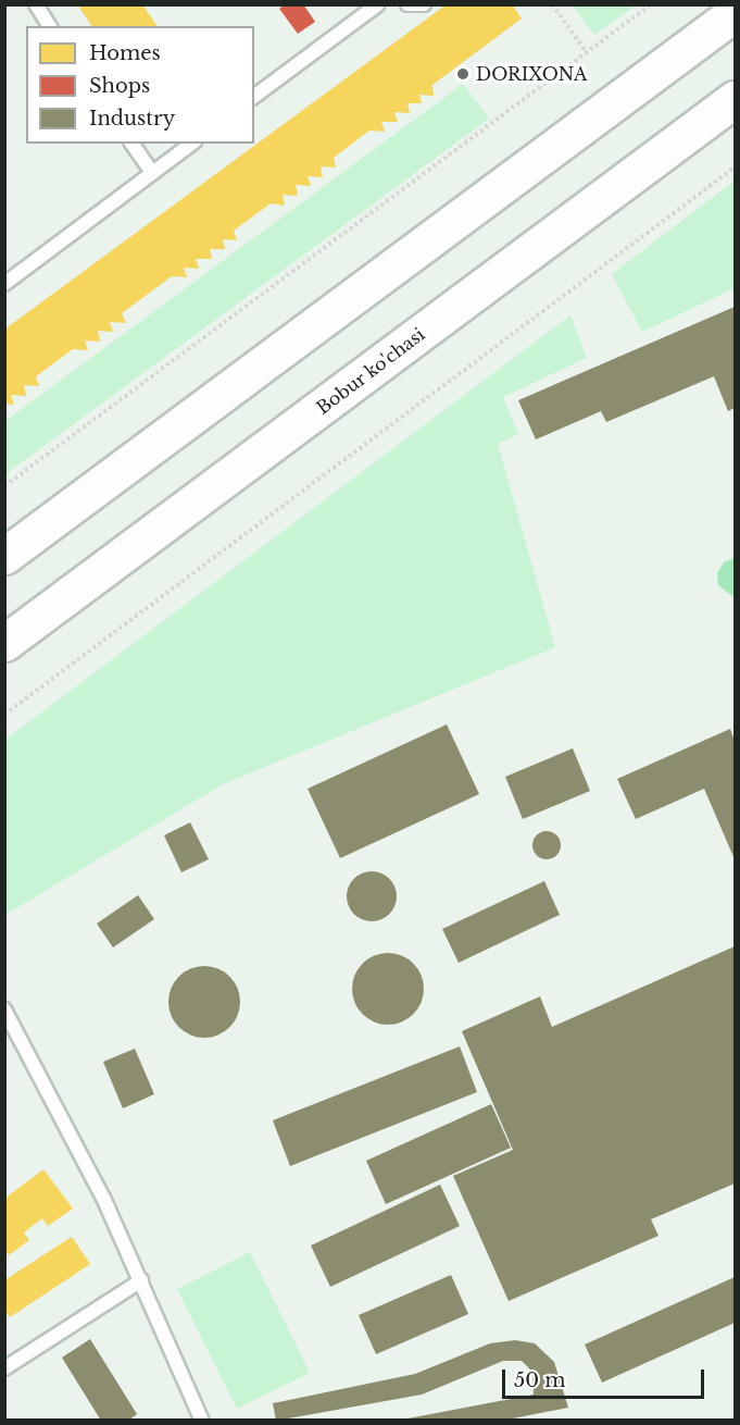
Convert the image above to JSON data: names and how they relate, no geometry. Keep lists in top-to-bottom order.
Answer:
{
  "streets": {
    "main road": ["Bobur ko'chasi"]
  },
  "places": ["DORIXONA"],
  "legend": ["Homes", "Shops", "Industry"],
  "scale_bar": "50 m"
}
